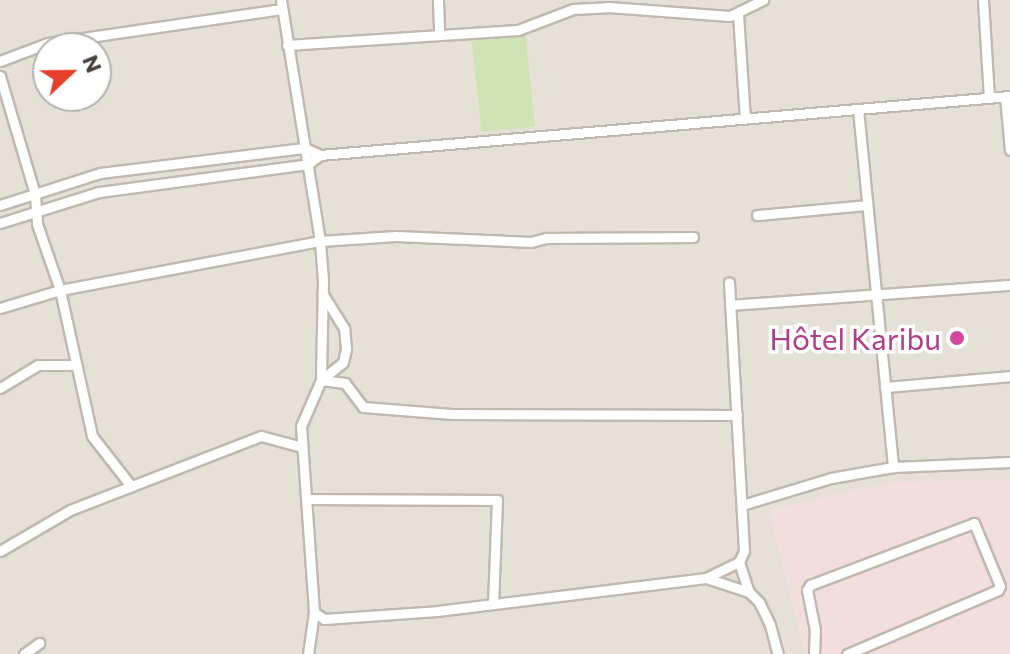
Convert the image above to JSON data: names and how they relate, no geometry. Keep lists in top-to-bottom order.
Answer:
{
  "places": ["Hôtel Karibu"],
  "north": "right"
}
